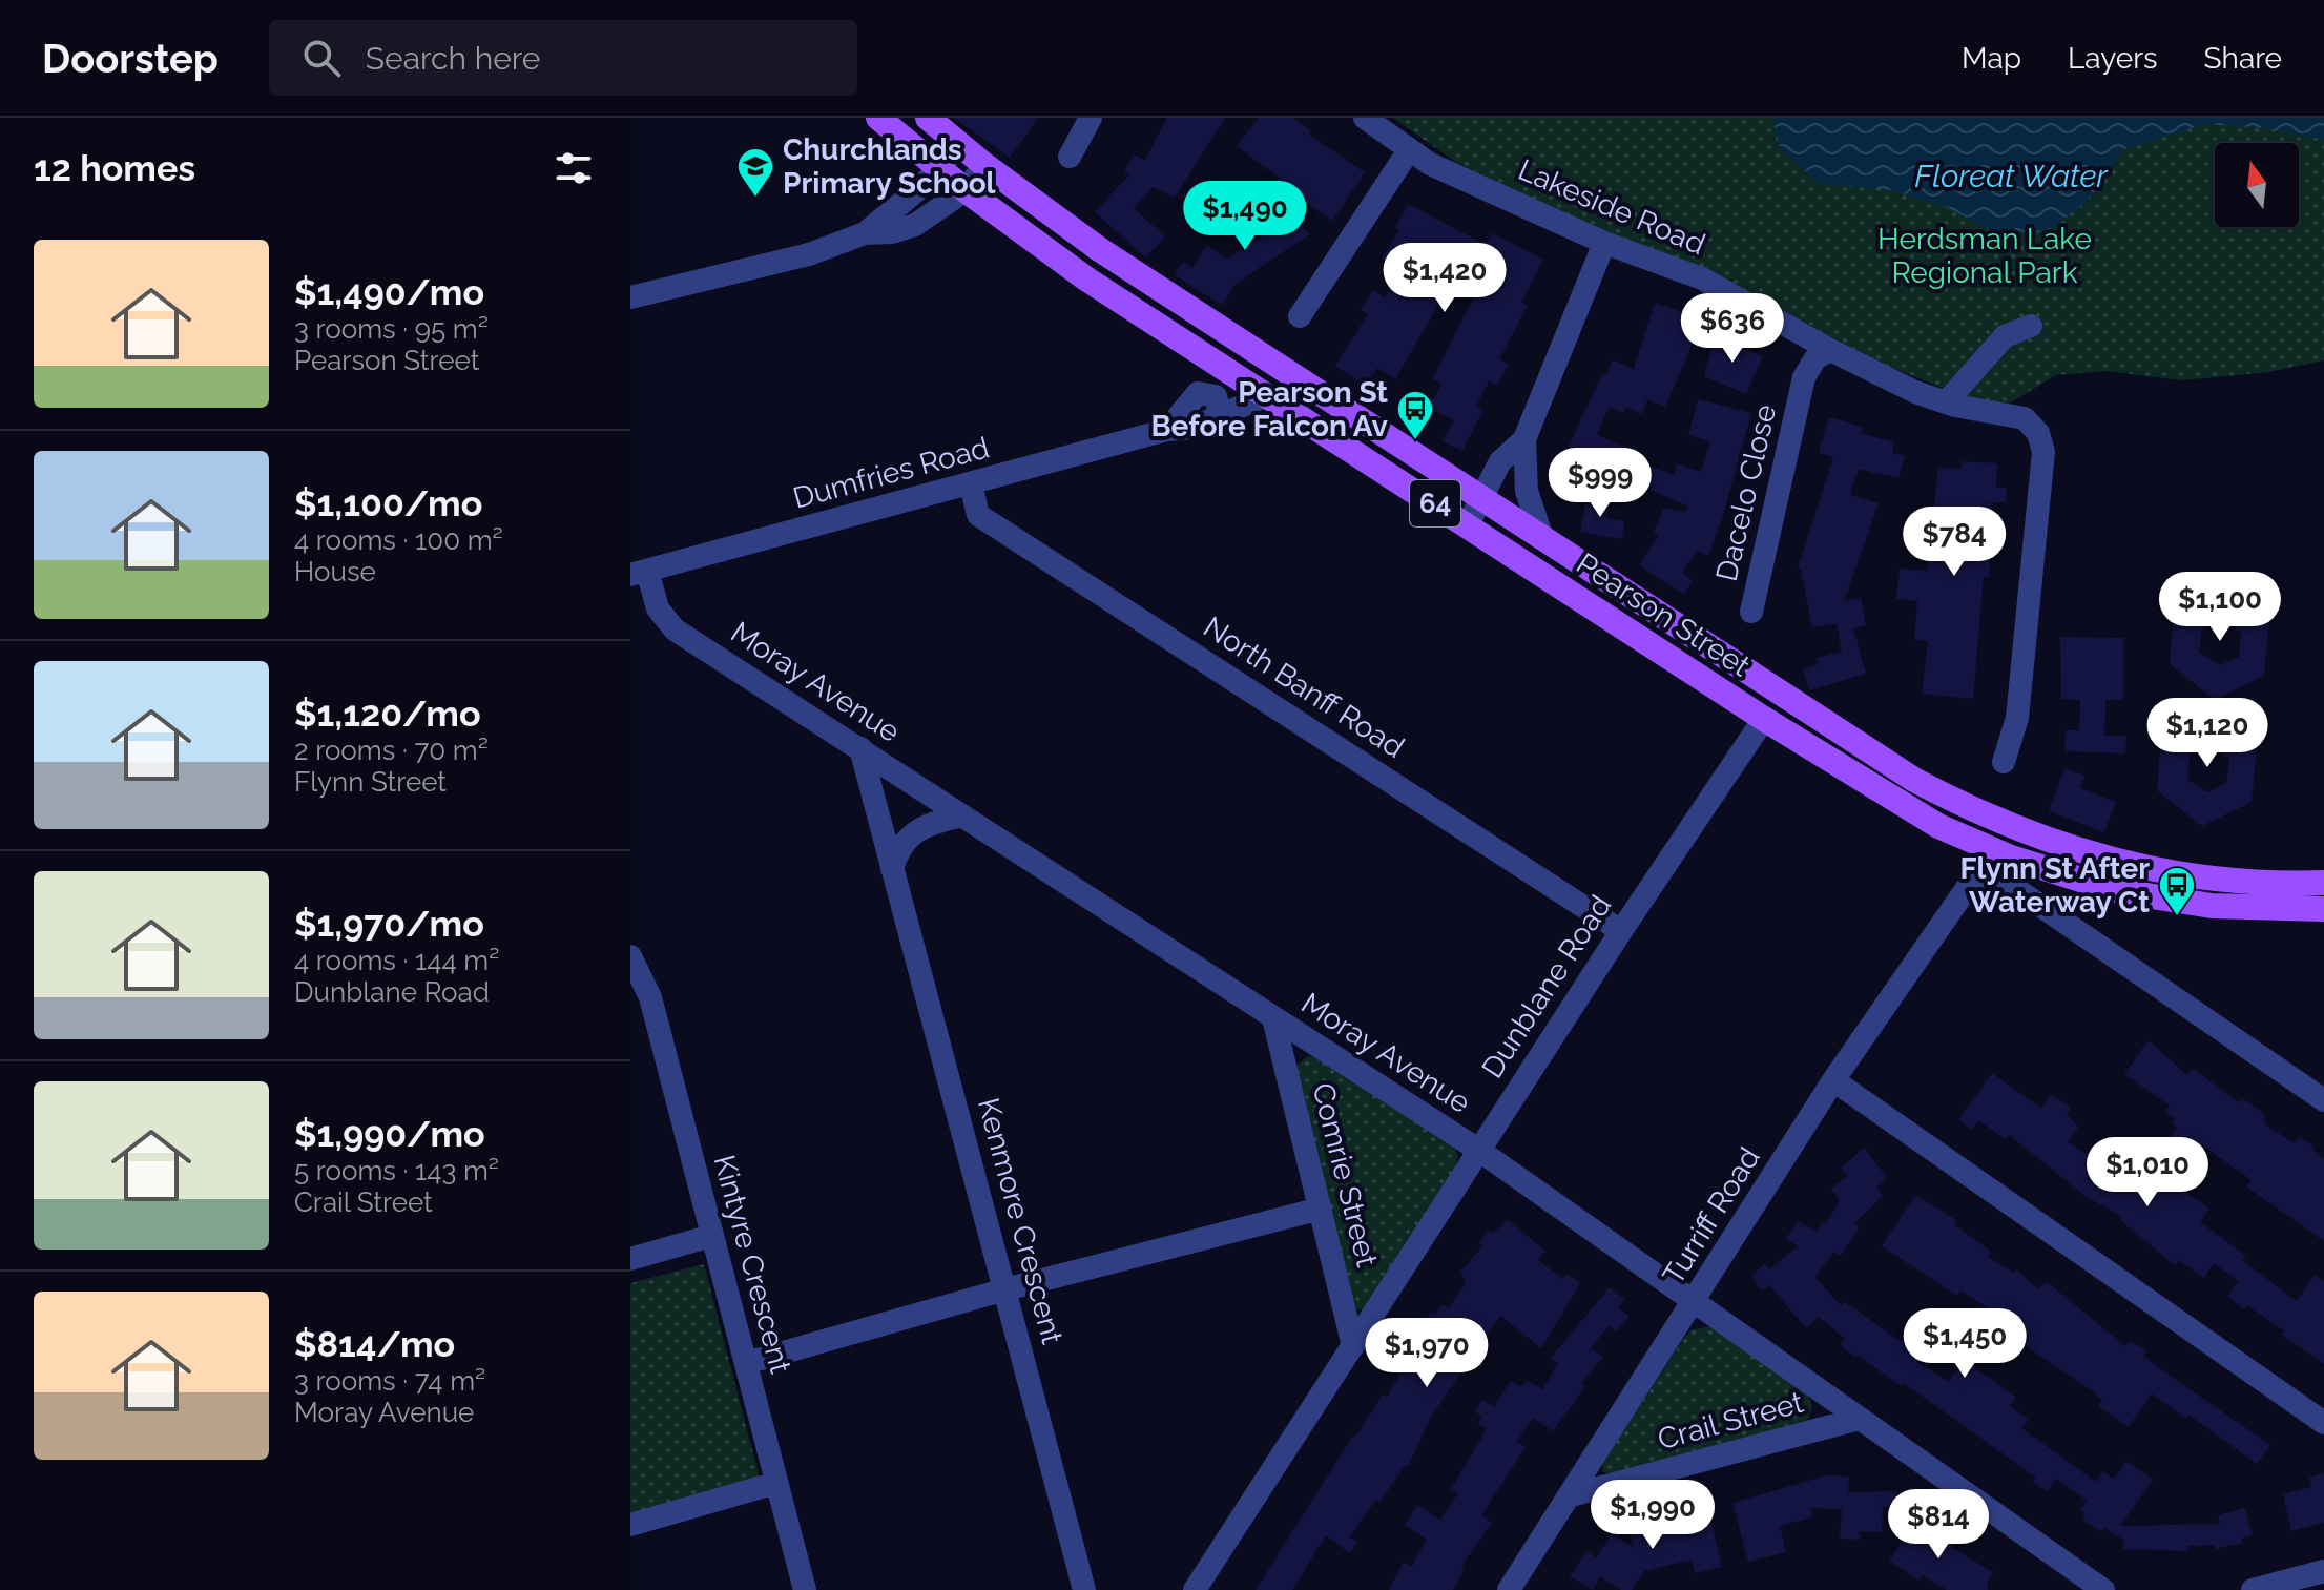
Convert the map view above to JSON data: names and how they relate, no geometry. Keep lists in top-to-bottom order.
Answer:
{
  "streets": {
    "main road": ["64", "Pearson Street"],
    "street": [
      "Lakeside Road",
      "Dumfries Road",
      "Dacelo Close",
      "Moray Avenue",
      "North Banff Road",
      "Dunblane Road",
      "Comrie Street",
      "Turriff Road",
      "Kenmore Crescent",
      "Kintyre Crescent",
      "Crail Street"
    ]
  },
  "crossings": [
    ["Lakeside Road", "Dacelo Close"],
    ["Dumfries Road", "Pearson Street"],
    ["Dumfries Road", "Moray Avenue"],
    ["Dumfries Road", "North Banff Road"],
    ["Pearson Street", "Dunblane Road"],
    ["Moray Avenue", "Dunblane Road"],
    ["Moray Avenue", "Comrie Street"],
    ["Moray Avenue", "Turriff Road"],
    ["Moray Avenue", "Kenmore Crescent"],
    ["Moray Avenue", "Crail Street"],
    ["North Banff Road", "Dunblane Road"],
    ["Dunblane Road", "Comrie Street"],
    ["Turriff Road", "Crail Street"]
  ],
  "water": ["Floreat Water"],
  "parks": ["Herdsman Lake Regional Park"],
  "places": {
    "school or university": ["Churchlands Primary School"],
    "bus stop": ["Pearson St Before Falcon Av", "Flynn St After Waterway Ct"]
  },
  "north": "top",
  "page": {
    "header": "Doorstep",
    "search": "Search here",
    "nav": ["Map", "Layers", "Share"],
    "heading": "12 homes",
    "price": [
      "$1,490",
      "$1,420",
      "$636",
      "$999",
      "$784",
      "$1,100",
      "$1,120",
      "$1,010",
      "$1,450",
      "$1,970",
      "$1,990",
      "$814"
    ],
    "list": [
      {
        "name": "$1,490/mo",
        "note": "3 rooms · 95 m² · Pearson Street"
      },
      {
        "name": "$1,100/mo",
        "note": "4 rooms · 100 m² · House"
      },
      {
        "name": "$1,120/mo",
        "note": "2 rooms · 70 m² · Flynn Street"
      },
      {
        "name": "$1,970/mo",
        "note": "4 rooms · 144 m² · Dunblane Road"
      },
      {
        "name": "$1,990/mo",
        "note": "5 rooms · 143 m² · Crail Street"
      },
      {
        "name": "$814/mo",
        "note": "3 rooms · 74 m² · Moray Avenue"
      }
    ]
  }
}
